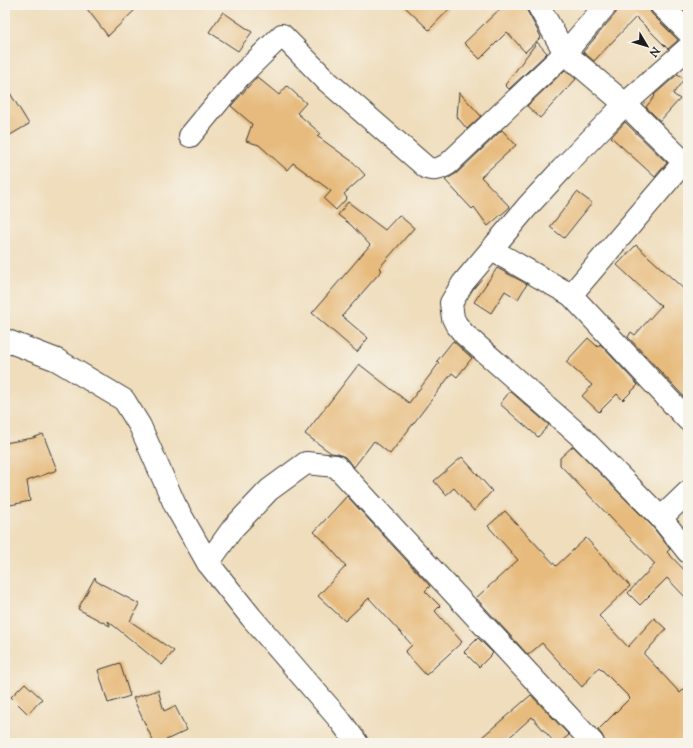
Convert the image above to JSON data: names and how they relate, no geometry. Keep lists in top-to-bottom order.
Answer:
{
  "north": "bottom right"
}
